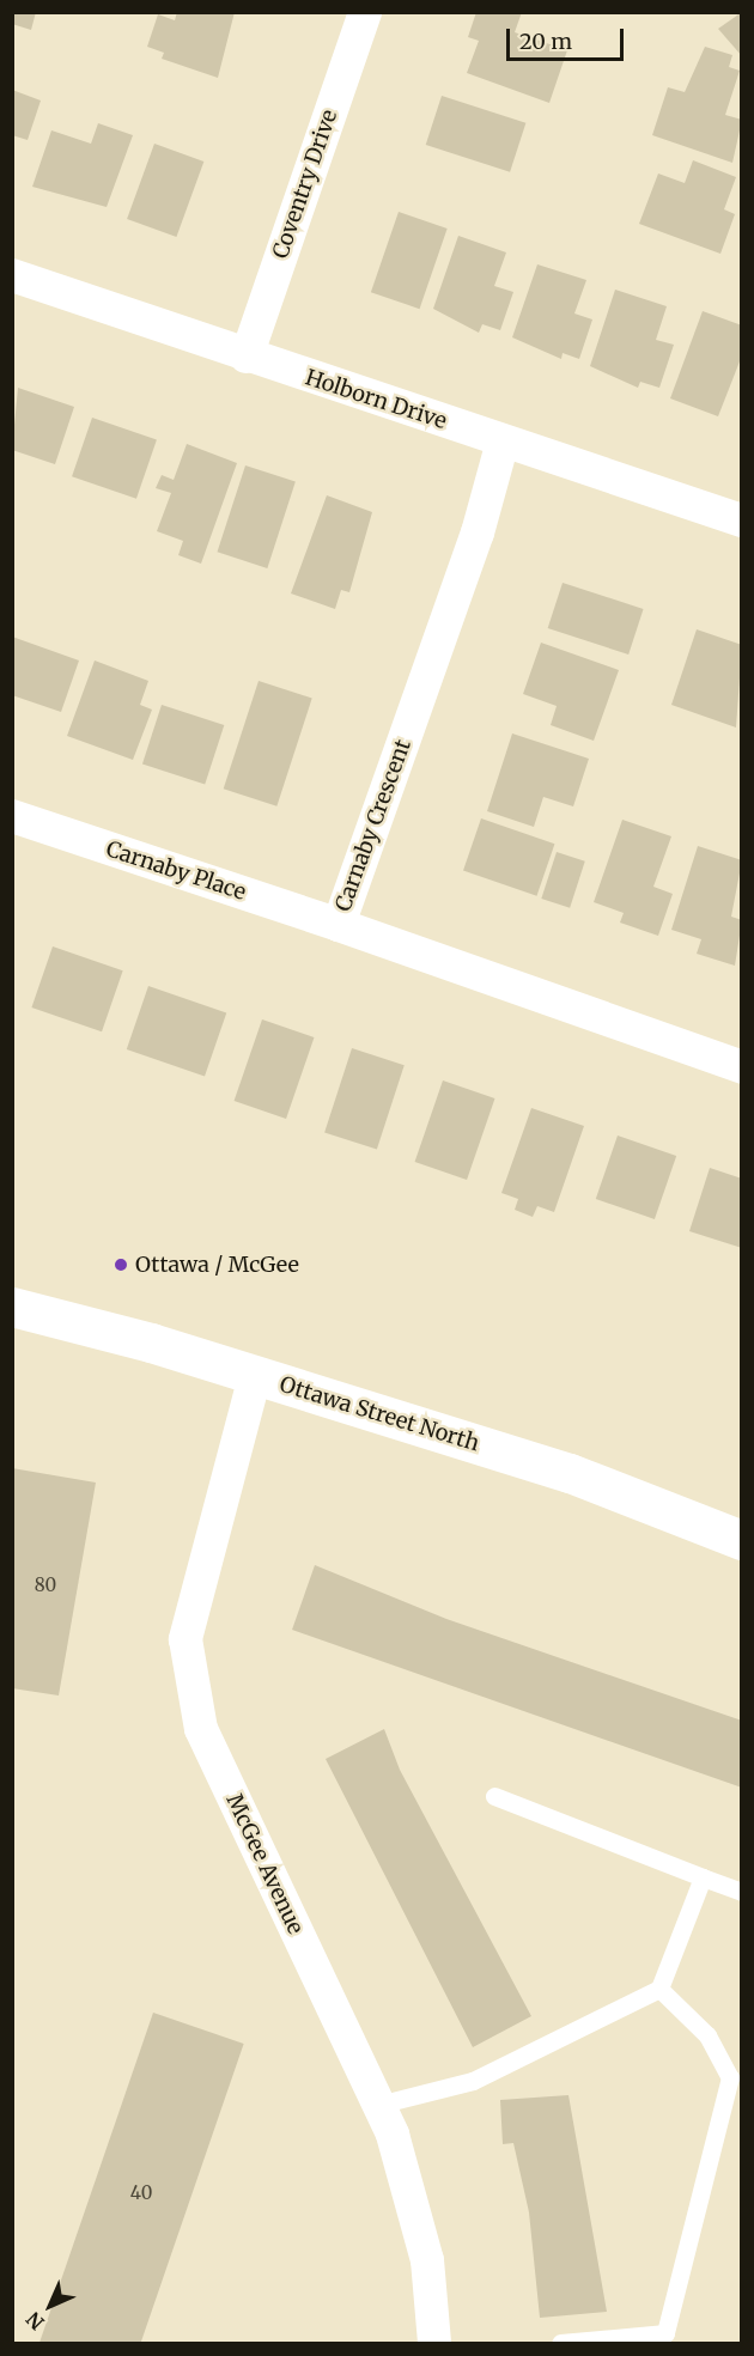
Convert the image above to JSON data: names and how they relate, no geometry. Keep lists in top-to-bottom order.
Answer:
{
  "streets": {
    "main road": ["Ottawa Street North"],
    "street": [
      "Coventry Drive",
      "Holborn Drive",
      "Carnaby Crescent",
      "Carnaby Place",
      "McGee Avenue"
    ]
  },
  "crossings": [
    ["Coventry Drive", "Holborn Drive"],
    ["Holborn Drive", "Carnaby Crescent"],
    ["Carnaby Crescent", "Carnaby Place"],
    ["Ottawa Street North", "McGee Avenue"]
  ],
  "places": ["Ottawa / McGee"],
  "house_numbers": ["80", "40"],
  "scale_bar": "20 m",
  "north": "bottom left"
}
